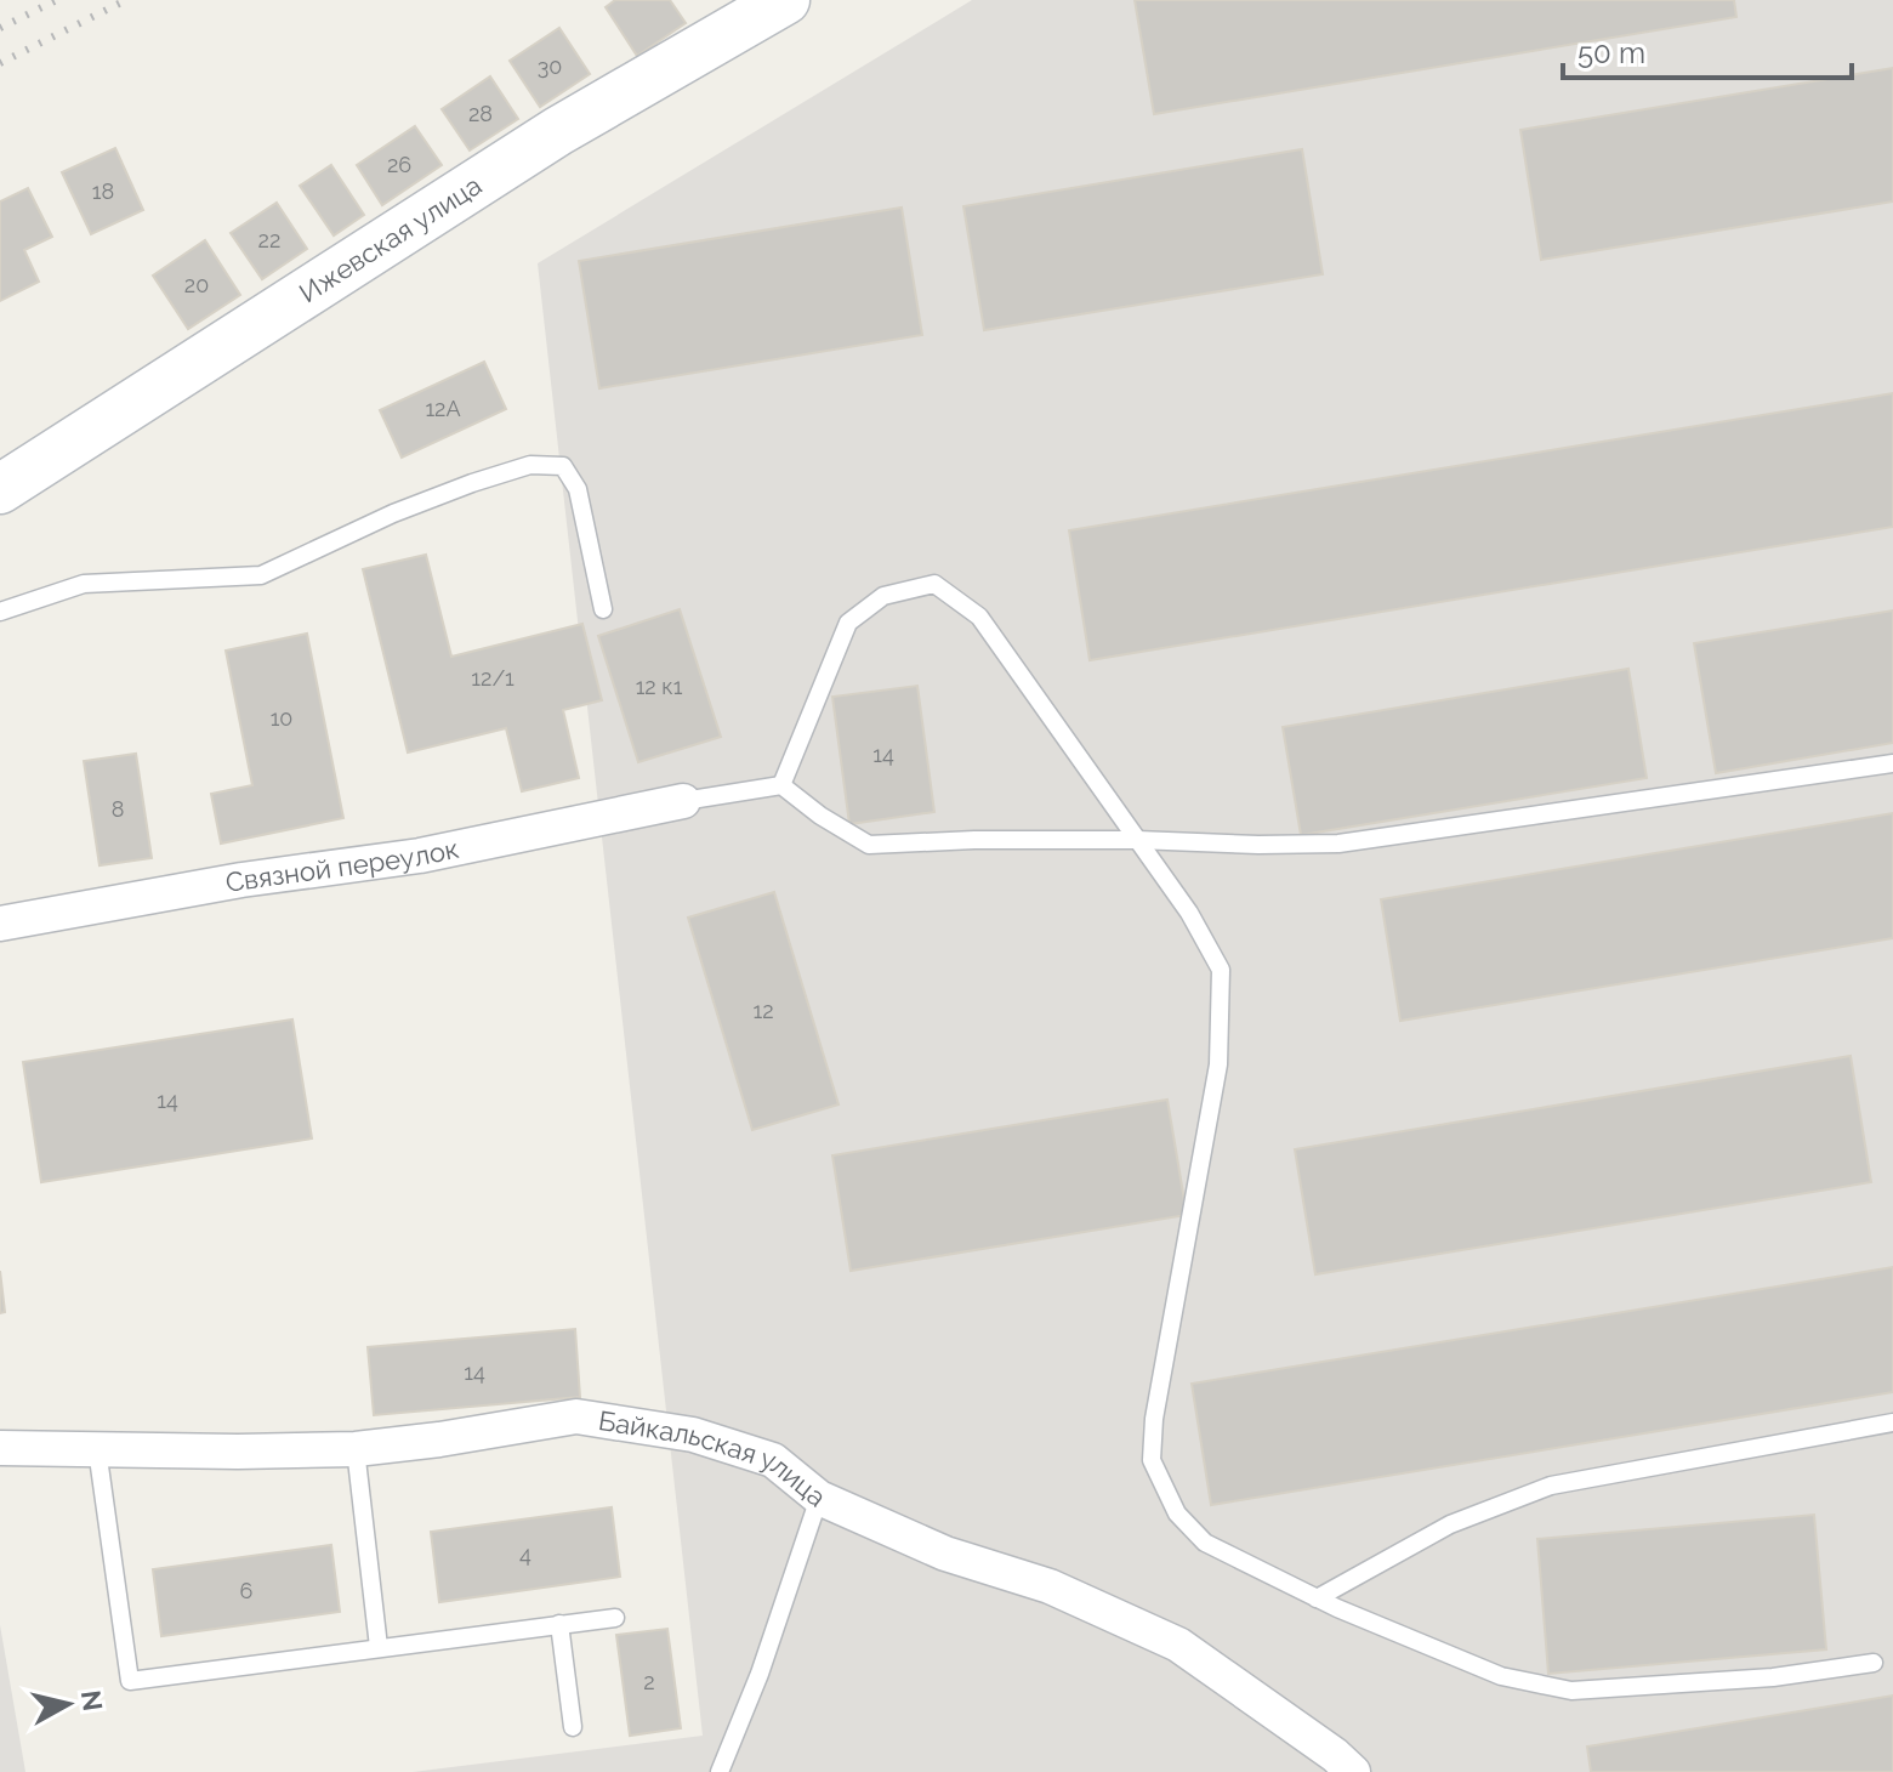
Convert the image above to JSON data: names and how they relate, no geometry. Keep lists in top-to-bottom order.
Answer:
{
  "streets": {
    "street": ["Ижевская улица", "Связной переулок", "Байкальская улица"]
  },
  "house_numbers": [
    "30",
    "28",
    "26",
    "18",
    "22",
    "20",
    "12А",
    "12/1",
    "12 к1",
    "10",
    "14",
    "8",
    "12",
    "14",
    "14",
    "4",
    "6",
    "2"
  ],
  "scale_bar": "50 m",
  "north": "right"
}
